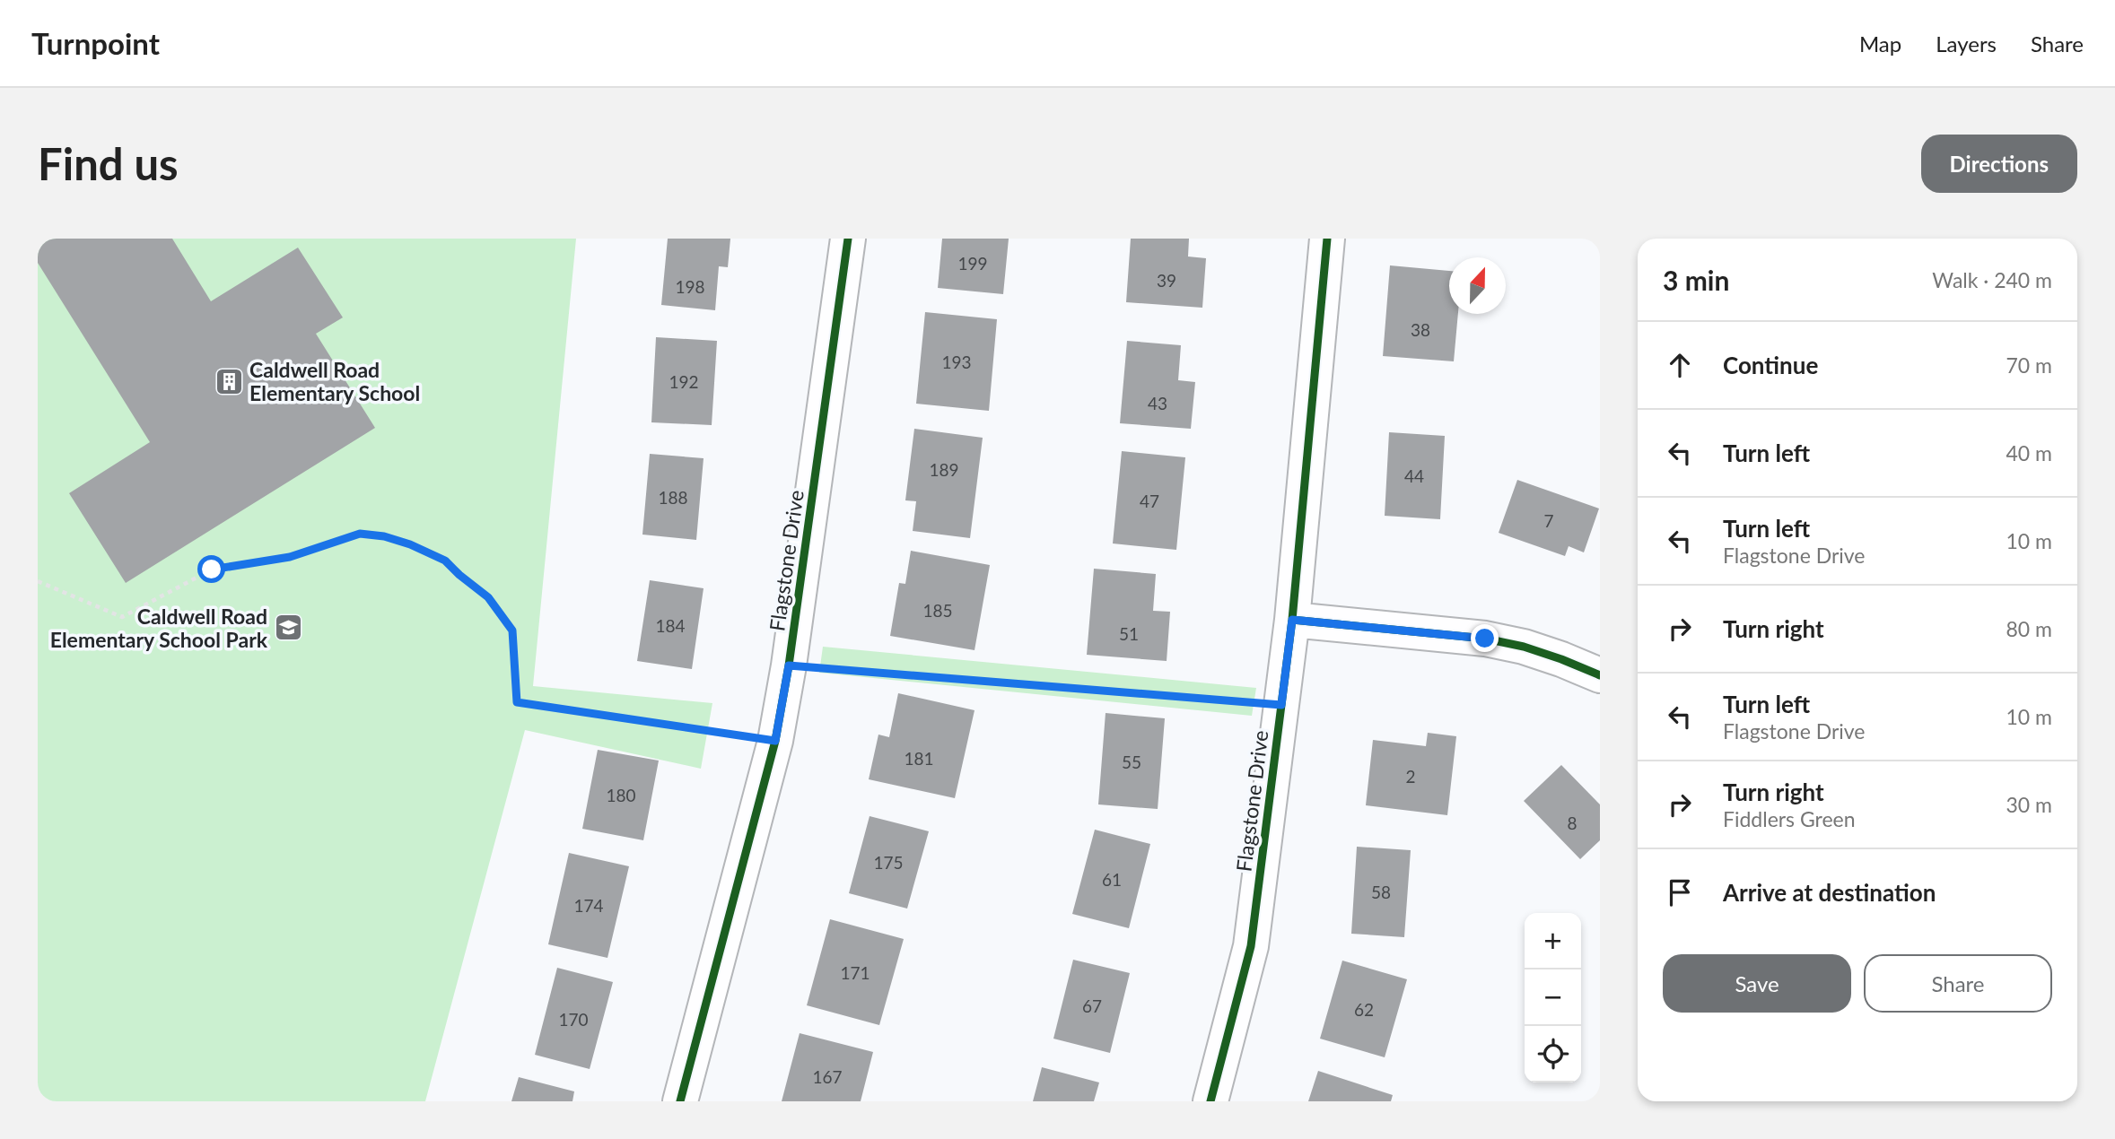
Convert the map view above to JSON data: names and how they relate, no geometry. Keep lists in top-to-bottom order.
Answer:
{
  "streets": {
    "street": ["Flagstone Drive"]
  },
  "places": {
    "building": ["Caldwell Road Elementary School"],
    "school or university": ["Caldwell Road Elementary School Park"]
  },
  "house_numbers": [
    "199",
    "39",
    "198",
    "38",
    "193",
    "192",
    "43",
    "189",
    "44",
    "188",
    "47",
    "7",
    "185",
    "184",
    "51",
    "181",
    "55",
    "2",
    "180",
    "8",
    "175",
    "61",
    "58",
    "174",
    "171",
    "67",
    "62",
    "170",
    "167"
  ],
  "north": "top",
  "page": {
    "header": "Turnpoint",
    "nav": ["Map", "Layers", "Share"],
    "buttons": [
      "Directions",
      ["Save", "Share"]
    ],
    "title": "Find us",
    "heading": ["3 min", "Walk · 240 m"],
    "list": [
      ["Continue", "70 m"],
      ["Turn left", "40 m"],
      ["Turn left", "Flagstone Drive", "10 m"],
      ["Turn right", "80 m"],
      ["Turn left", "Flagstone Drive", "10 m"],
      ["Turn right", "Fiddlers Green", "30 m"],
      "Arrive at destination"
    ],
    "map_buttons": ["+", "−"]
  }
}
